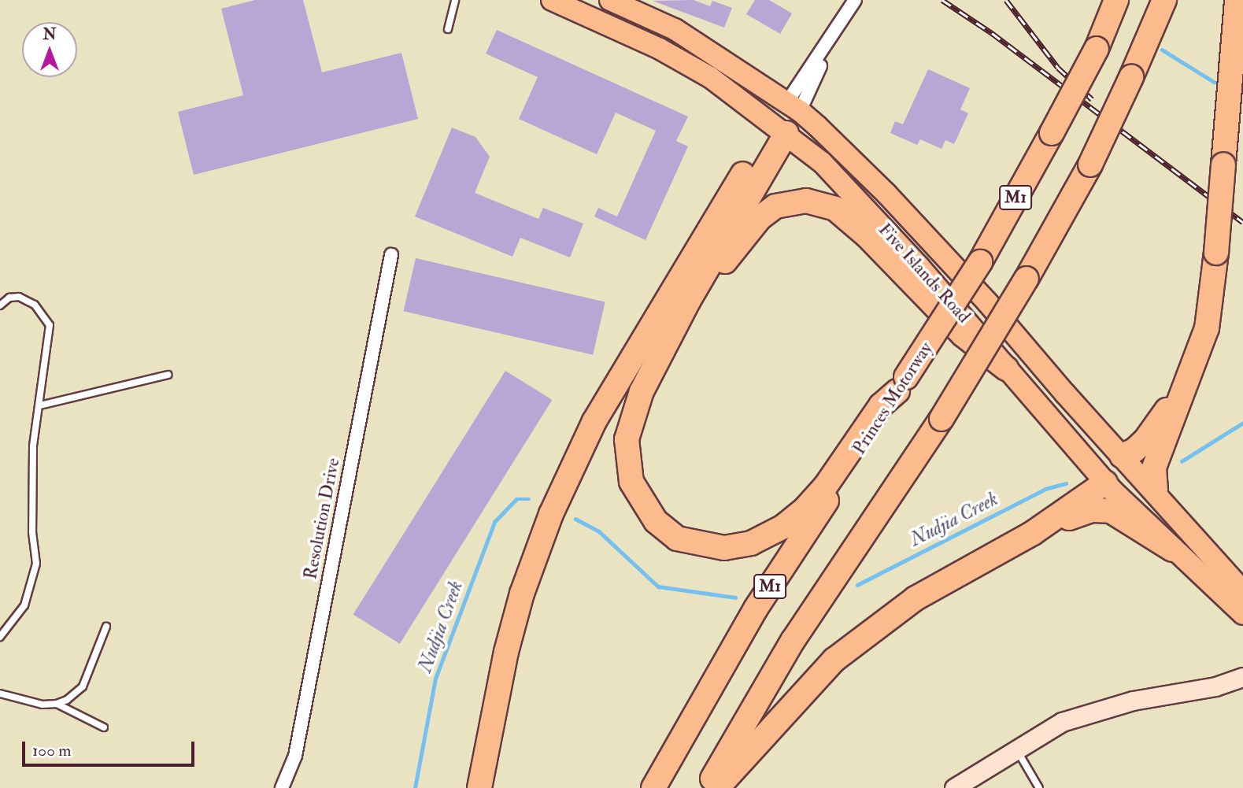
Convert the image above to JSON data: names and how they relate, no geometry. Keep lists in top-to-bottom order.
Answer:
{
  "streets": {
    "highway": ["M1", "Princes Motorway"],
    "main road": ["Five Islands Road"],
    "street": ["Resolution Drive"]
  },
  "water": ["Nudjia Creek"],
  "scale_bar": "100 m",
  "north": "top"
}
